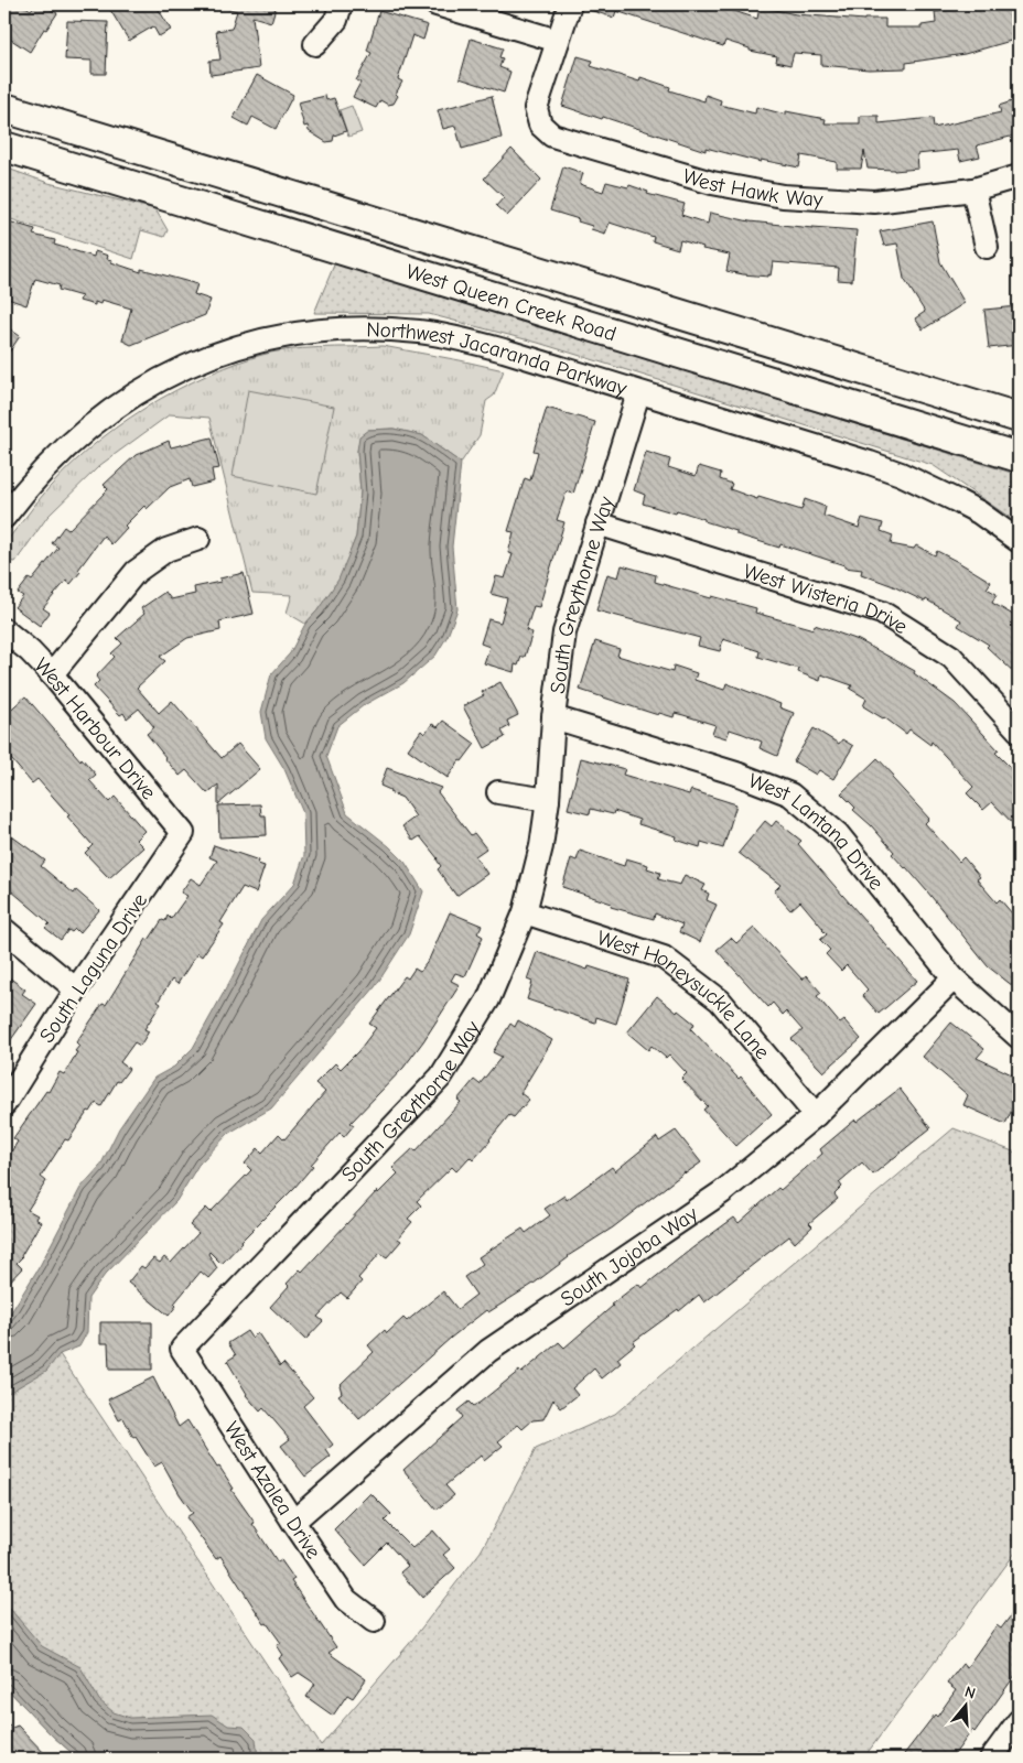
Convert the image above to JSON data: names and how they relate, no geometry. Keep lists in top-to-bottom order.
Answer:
{
  "streets": {
    "main road": ["West Queen Creek Road"],
    "street": [
      "West Hawk Way",
      "Northwest Jacaranda Parkway",
      "South Greythorne Way",
      "West Wisteria Drive",
      "West Harbour Drive",
      "West Lantana Drive",
      "South Laguna Drive",
      "West Honeysuckle Lane",
      "South Jojoba Way",
      "West Azalea Drive"
    ]
  },
  "crossings": [
    ["Northwest Jacaranda Parkway", "South Greythorne Way"],
    ["South Greythorne Way", "West Wisteria Drive"],
    ["South Greythorne Way", "West Lantana Drive"],
    ["South Greythorne Way", "West Honeysuckle Lane"],
    ["South Greythorne Way", "West Azalea Drive"],
    ["West Harbour Drive", "South Laguna Drive"],
    ["West Lantana Drive", "South Jojoba Way"],
    ["West Honeysuckle Lane", "South Jojoba Way"],
    ["South Jojoba Way", "West Azalea Drive"]
  ],
  "north": "top"
}
